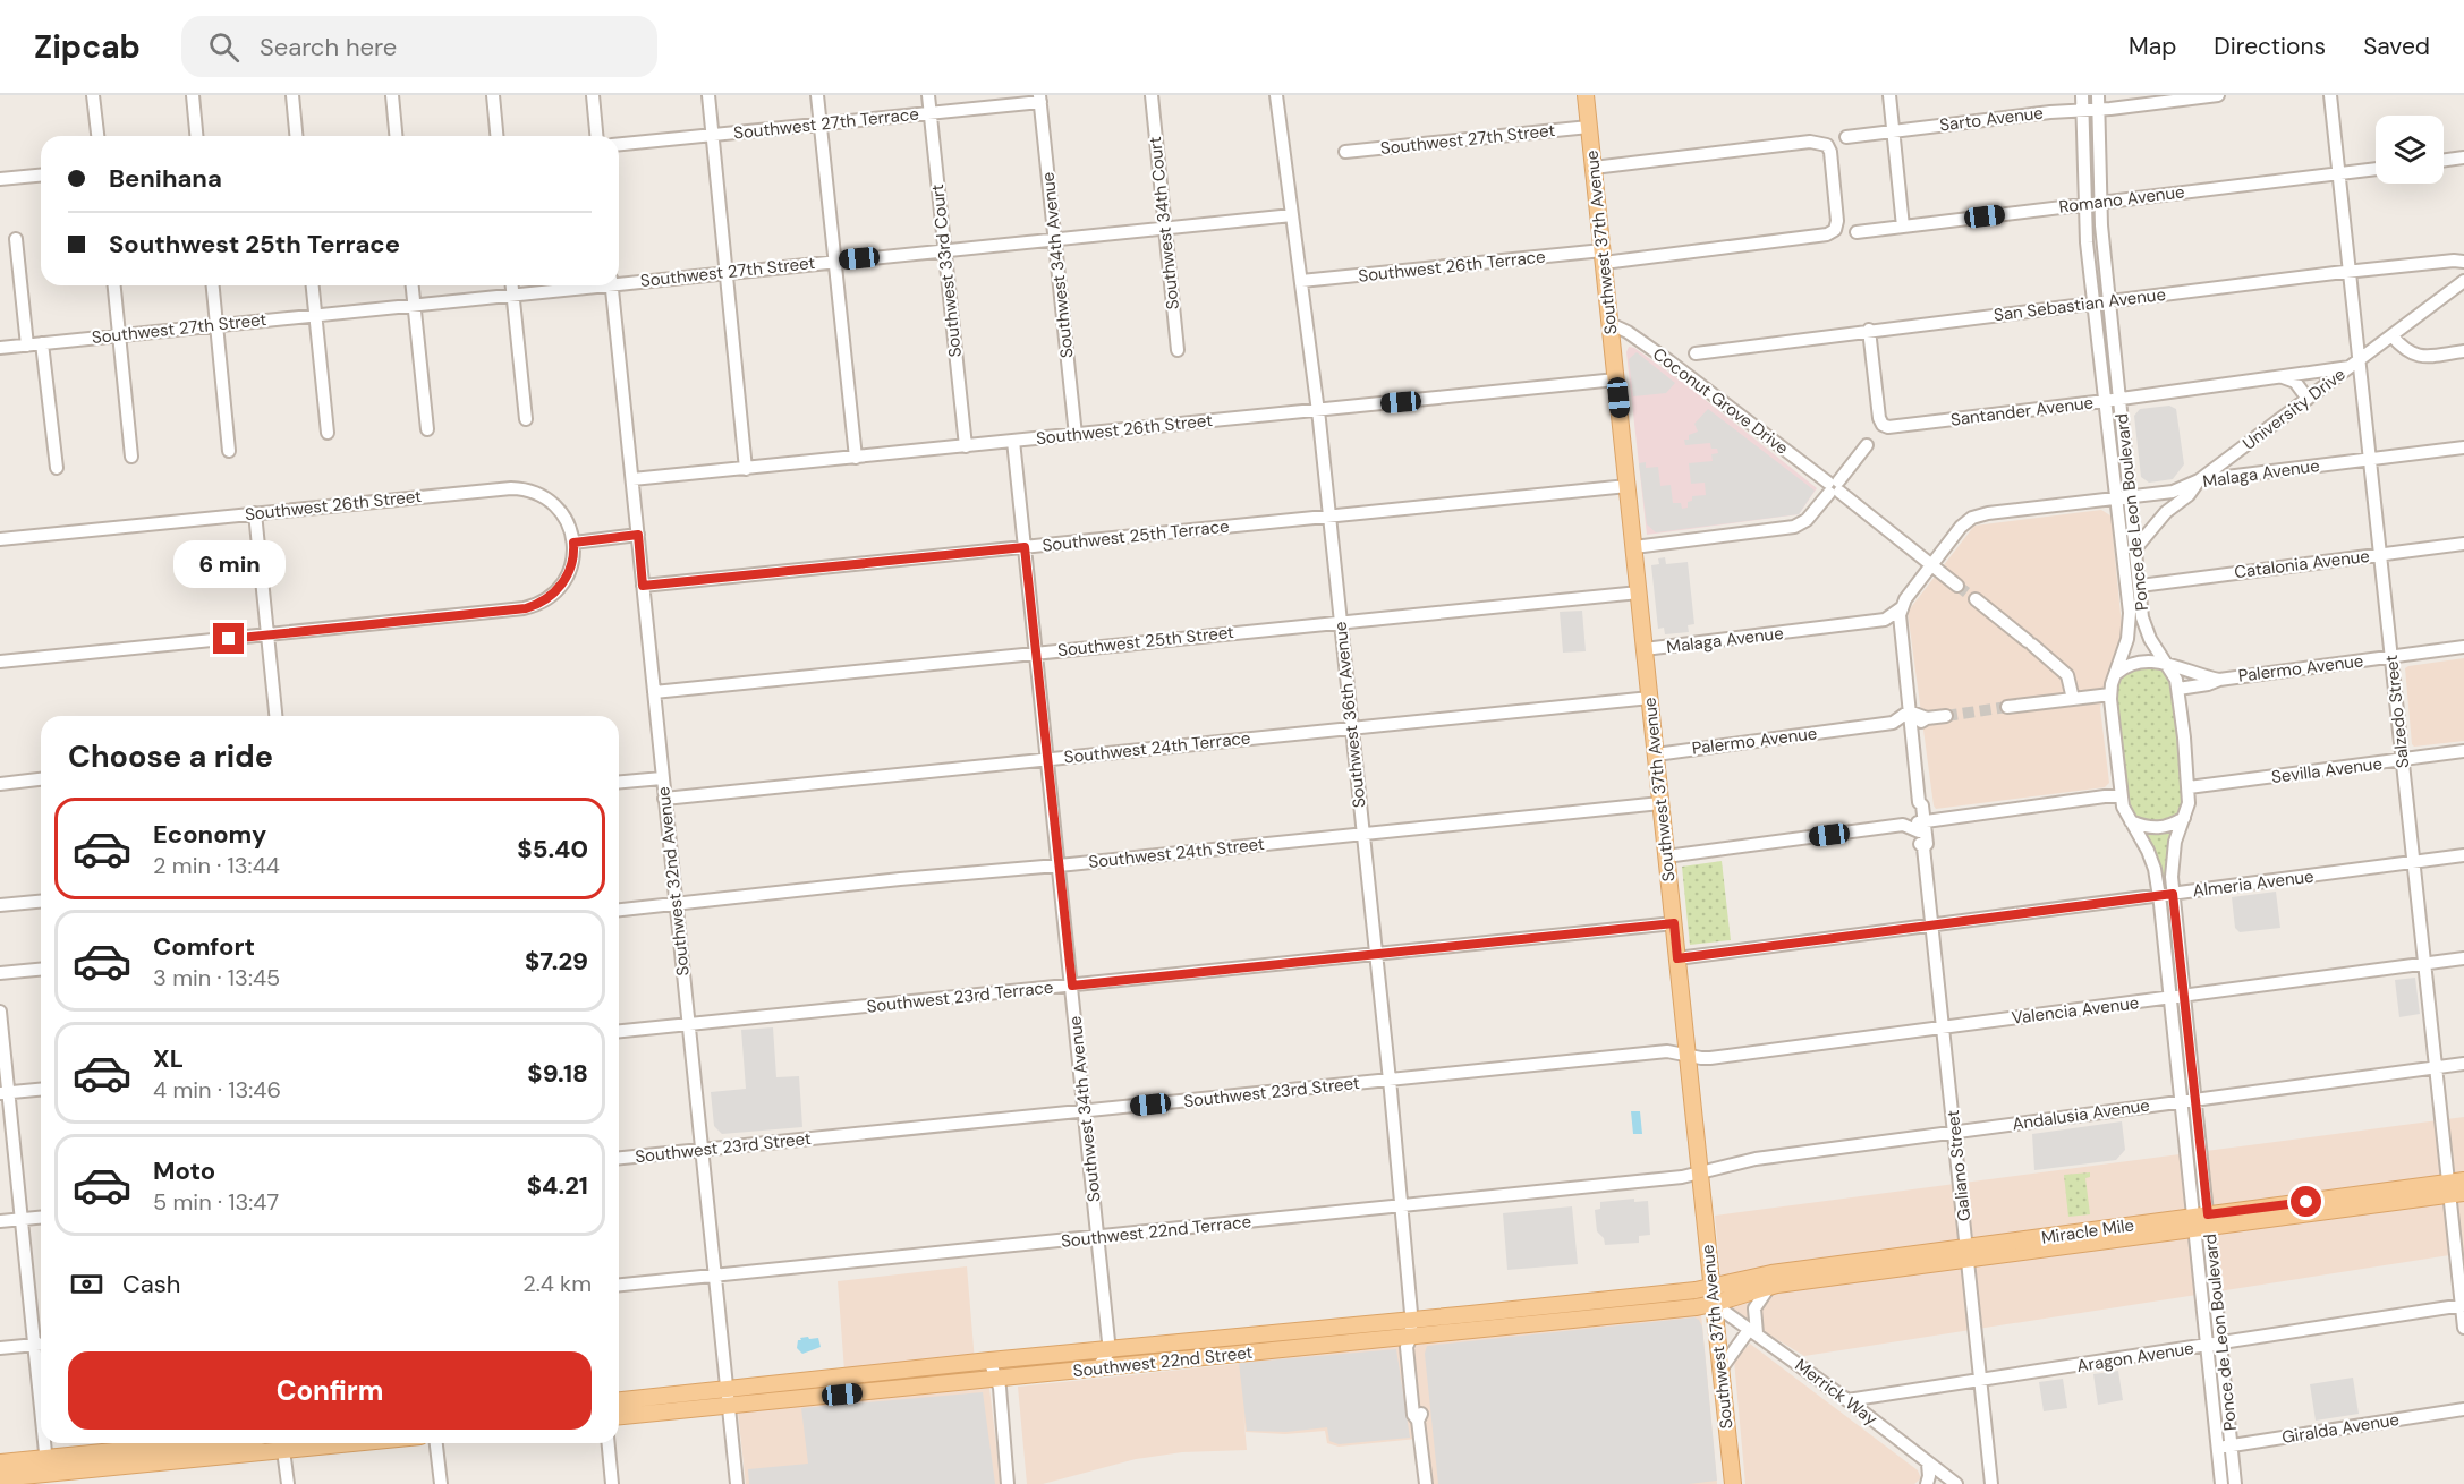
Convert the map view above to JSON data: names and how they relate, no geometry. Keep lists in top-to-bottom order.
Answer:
{
  "streets": {
    "main road": ["Southwest 37th Avenue", "Miracle Mile", "Southwest 22nd Street"],
    "street": [
      "Sarto Avenue",
      "Southwest 27th Terrace",
      "Southwest 27th Street",
      "Romano Avenue",
      "Southwest 34th Court",
      "Southwest 34th Avenue",
      "Southwest 26th Terrace",
      "Southwest 33rd Court",
      "San Sebastian Avenue",
      "Coconut Grove Drive",
      "University Drive",
      "Santander Avenue",
      "Southwest 26th Street",
      "Malaga Avenue",
      "Ponce de Leon Boulevard",
      "Southwest 25th Terrace",
      "Catalonia Avenue",
      "Southwest 25th Street",
      "Palermo Avenue",
      "Salzedo Street",
      "Southwest 36th Avenue",
      "Southwest 24th Terrace",
      "Sevilla Avenue",
      "Southwest 24th Street",
      "Southwest 32nd Avenue",
      "Almeria Avenue",
      "Southwest 23rd Terrace",
      "Valencia Avenue",
      "Southwest 23rd Street",
      "Andalusia Avenue",
      "Galiano Street",
      "Southwest 22nd Terrace",
      "Aragon Avenue",
      "Merrick Way",
      "Giralda Avenue"
    ]
  },
  "crossings": [
    ["Sarto Avenue", "Ponce de Leon Boulevard"],
    ["Southwest 27th Terrace", "Southwest 34th Avenue"],
    ["Southwest 27th Terrace", "Southwest 33rd Court"],
    ["Southwest 27th Street", "Southwest 34th Court"],
    ["Southwest 27th Street", "Southwest 37th Avenue"],
    ["Southwest 27th Street", "Southwest 34th Avenue"],
    ["Southwest 27th Street", "Southwest 33rd Court"],
    ["Southwest 27th Street", "Southwest 36th Avenue"],
    ["Romano Avenue", "Ponce de Leon Boulevard"],
    ["Romano Avenue", "Salzedo Street"],
    ["Southwest 37th Avenue", "Southwest 26th Terrace"],
    ["Southwest 37th Avenue", "Coconut Grove Drive"],
    ["Southwest 37th Avenue", "Southwest 26th Street"],
    ["Southwest 37th Avenue", "Malaga Avenue"],
    ["Southwest 37th Avenue", "Southwest 25th Terrace"],
    ["Southwest 37th Avenue", "Southwest 25th Street"],
    ["Southwest 37th Avenue", "Palermo Avenue"],
    ["Southwest 37th Avenue", "Southwest 24th Terrace"],
    ["Southwest 37th Avenue", "Southwest 24th Street"],
    ["Southwest 37th Avenue", "Almeria Avenue"],
    ["Southwest 37th Avenue", "Southwest 23rd Terrace"],
    ["Southwest 37th Avenue", "Valencia Avenue"],
    ["Southwest 37th Avenue", "Southwest 23rd Street"],
    ["Southwest 37th Avenue", "Andalusia Avenue"],
    ["Southwest 37th Avenue", "Southwest 22nd Terrace"],
    ["Southwest 37th Avenue", "Miracle Mile"],
    ["Southwest 37th Avenue", "Southwest 22nd Street"],
    ["Southwest 37th Avenue", "Merrick Way"],
    ["Southwest 34th Avenue", "Southwest 26th Street"],
    ["Southwest 34th Avenue", "Southwest 25th Terrace"],
    ["Southwest 34th Avenue", "Southwest 25th Street"],
    ["Southwest 34th Avenue", "Southwest 24th Terrace"],
    ["Southwest 34th Avenue", "Southwest 24th Street"],
    ["Southwest 34th Avenue", "Southwest 23rd Terrace"],
    ["Southwest 34th Avenue", "Southwest 23rd Street"],
    ["Southwest 34th Avenue", "Southwest 22nd Terrace"],
    ["Southwest 34th Avenue", "Southwest 22nd Street"],
    ["Southwest 26th Terrace", "Southwest 36th Avenue"],
    ["Southwest 33rd Court", "Southwest 26th Street"],
    ["San Sebastian Avenue", "Santander Avenue"],
    ["San Sebastian Avenue", "Ponce de Leon Boulevard"],
    ["San Sebastian Avenue", "Salzedo Street"],
    ["Coconut Grove Drive", "Malaga Avenue"],
    ["University Drive", "Santander Avenue"],
    ["University Drive", "Malaga Avenue"],
    ["University Drive", "Ponce de Leon Boulevard"],
    ["University Drive", "Salzedo Street"],
    ["Santander Avenue", "Ponce de Leon Boulevard"],
    ["Santander Avenue", "Salzedo Street"],
    ["Southwest 26th Street", "Southwest 36th Avenue"],
    ["Southwest 26th Street", "Southwest 32nd Avenue"],
    ["Malaga Avenue", "Ponce de Leon Boulevard"],
    ["Malaga Avenue", "Salzedo Street"],
    ["Malaga Avenue", "Galiano Street"],
    ["Ponce de Leon Boulevard", "Catalonia Avenue"],
    ["Ponce de Leon Boulevard", "Palermo Avenue"],
    ["Ponce de Leon Boulevard", "Sevilla Avenue"],
    ["Ponce de Leon Boulevard", "Almeria Avenue"],
    ["Ponce de Leon Boulevard", "Valencia Avenue"],
    ["Ponce de Leon Boulevard", "Andalusia Avenue"],
    ["Ponce de Leon Boulevard", "Miracle Mile"],
    ["Ponce de Leon Boulevard", "Aragon Avenue"],
    ["Ponce de Leon Boulevard", "Giralda Avenue"],
    ["Southwest 25th Terrace", "Southwest 36th Avenue"],
    ["Southwest 25th Terrace", "Southwest 32nd Avenue"],
    ["Catalonia Avenue", "Salzedo Street"],
    ["Southwest 25th Street", "Southwest 36th Avenue"],
    ["Southwest 25th Street", "Southwest 32nd Avenue"],
    ["Palermo Avenue", "Salzedo Street"],
    ["Palermo Avenue", "Galiano Street"],
    ["Salzedo Street", "Sevilla Avenue"],
    ["Salzedo Street", "Almeria Avenue"],
    ["Salzedo Street", "Valencia Avenue"],
    ["Salzedo Street", "Andalusia Avenue"],
    ["Salzedo Street", "Miracle Mile"],
    ["Salzedo Street", "Aragon Avenue"],
    ["Southwest 36th Avenue", "Southwest 24th Terrace"],
    ["Southwest 36th Avenue", "Southwest 24th Street"],
    ["Southwest 36th Avenue", "Southwest 23rd Terrace"],
    ["Southwest 36th Avenue", "Southwest 23rd Street"],
    ["Southwest 36th Avenue", "Southwest 22nd Terrace"],
    ["Southwest 36th Avenue", "Southwest 22nd Street"],
    ["Southwest 24th Terrace", "Southwest 32nd Avenue"],
    ["Southwest 24th Street", "Southwest 32nd Avenue"],
    ["Southwest 32nd Avenue", "Southwest 23rd Terrace"],
    ["Southwest 32nd Avenue", "Southwest 23rd Street"],
    ["Southwest 32nd Avenue", "Southwest 22nd Terrace"],
    ["Southwest 32nd Avenue", "Southwest 22nd Street"],
    ["Almeria Avenue", "Galiano Street"],
    ["Valencia Avenue", "Southwest 23rd Street"],
    ["Valencia Avenue", "Galiano Street"],
    ["Andalusia Avenue", "Galiano Street"],
    ["Andalusia Avenue", "Southwest 22nd Terrace"],
    ["Galiano Street", "Miracle Mile"],
    ["Galiano Street", "Aragon Avenue"],
    ["Miracle Mile", "Southwest 22nd Street"],
    ["Miracle Mile", "Merrick Way"],
    ["Aragon Avenue", "Merrick Way"],
    ["Southwest 22nd Street", "Merrick Way"]
  ],
  "page": {
    "header": "Zipcab",
    "search": "Search here",
    "nav": ["Map", "Directions", "Saved"],
    "banner": ["Benihana", "Southwest 25th Terrace"],
    "bubble": "6 min",
    "heading": "Choose a ride",
    "list": [
      {
        "name": "Economy",
        "note": "2 min · 13:44",
        "value": "$5.40"
      },
      {
        "name": "Comfort",
        "note": "3 min · 13:45",
        "value": "$7.29"
      },
      {
        "name": "XL",
        "note": "4 min · 13:46",
        "value": "$9.18"
      },
      {
        "name": "Moto",
        "note": "5 min · 13:47",
        "value": "$4.21"
      }
    ],
    "pay": ["Cash", "2.4 km"],
    "buttons": "Confirm"
  }
}
